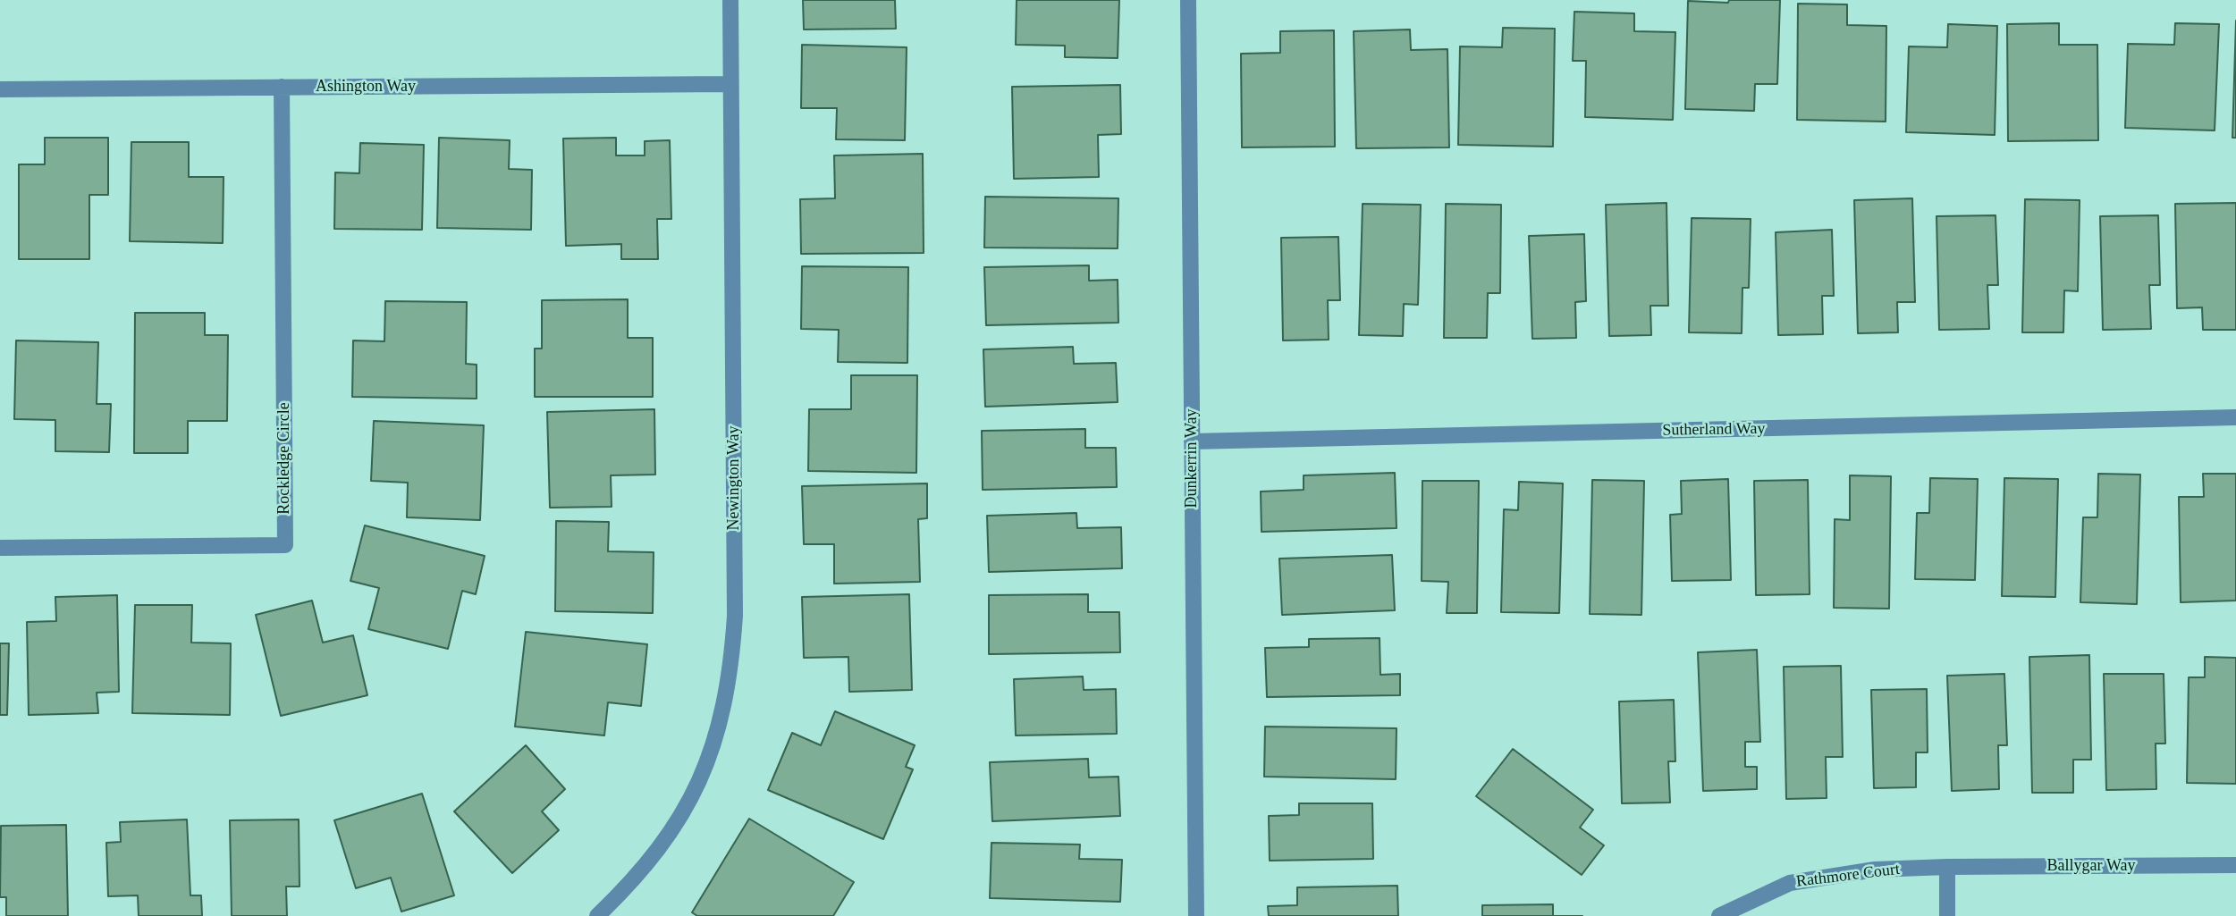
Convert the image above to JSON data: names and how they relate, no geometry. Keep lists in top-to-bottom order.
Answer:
{
  "streets": {
    "street": [
      "Ashington Way",
      "Sutherland Way",
      "Rockledge Circle",
      "Dunkerrin Way",
      "Newington Way",
      "Ballygar Way",
      "Rathmore Court"
    ]
  },
  "crossings": [
    ["Ashington Way", "Rockledge Circle"],
    ["Ashington Way", "Newington Way"],
    ["Sutherland Way", "Dunkerrin Way"],
    ["Ballygar Way", "Rathmore Court"]
  ]
}
